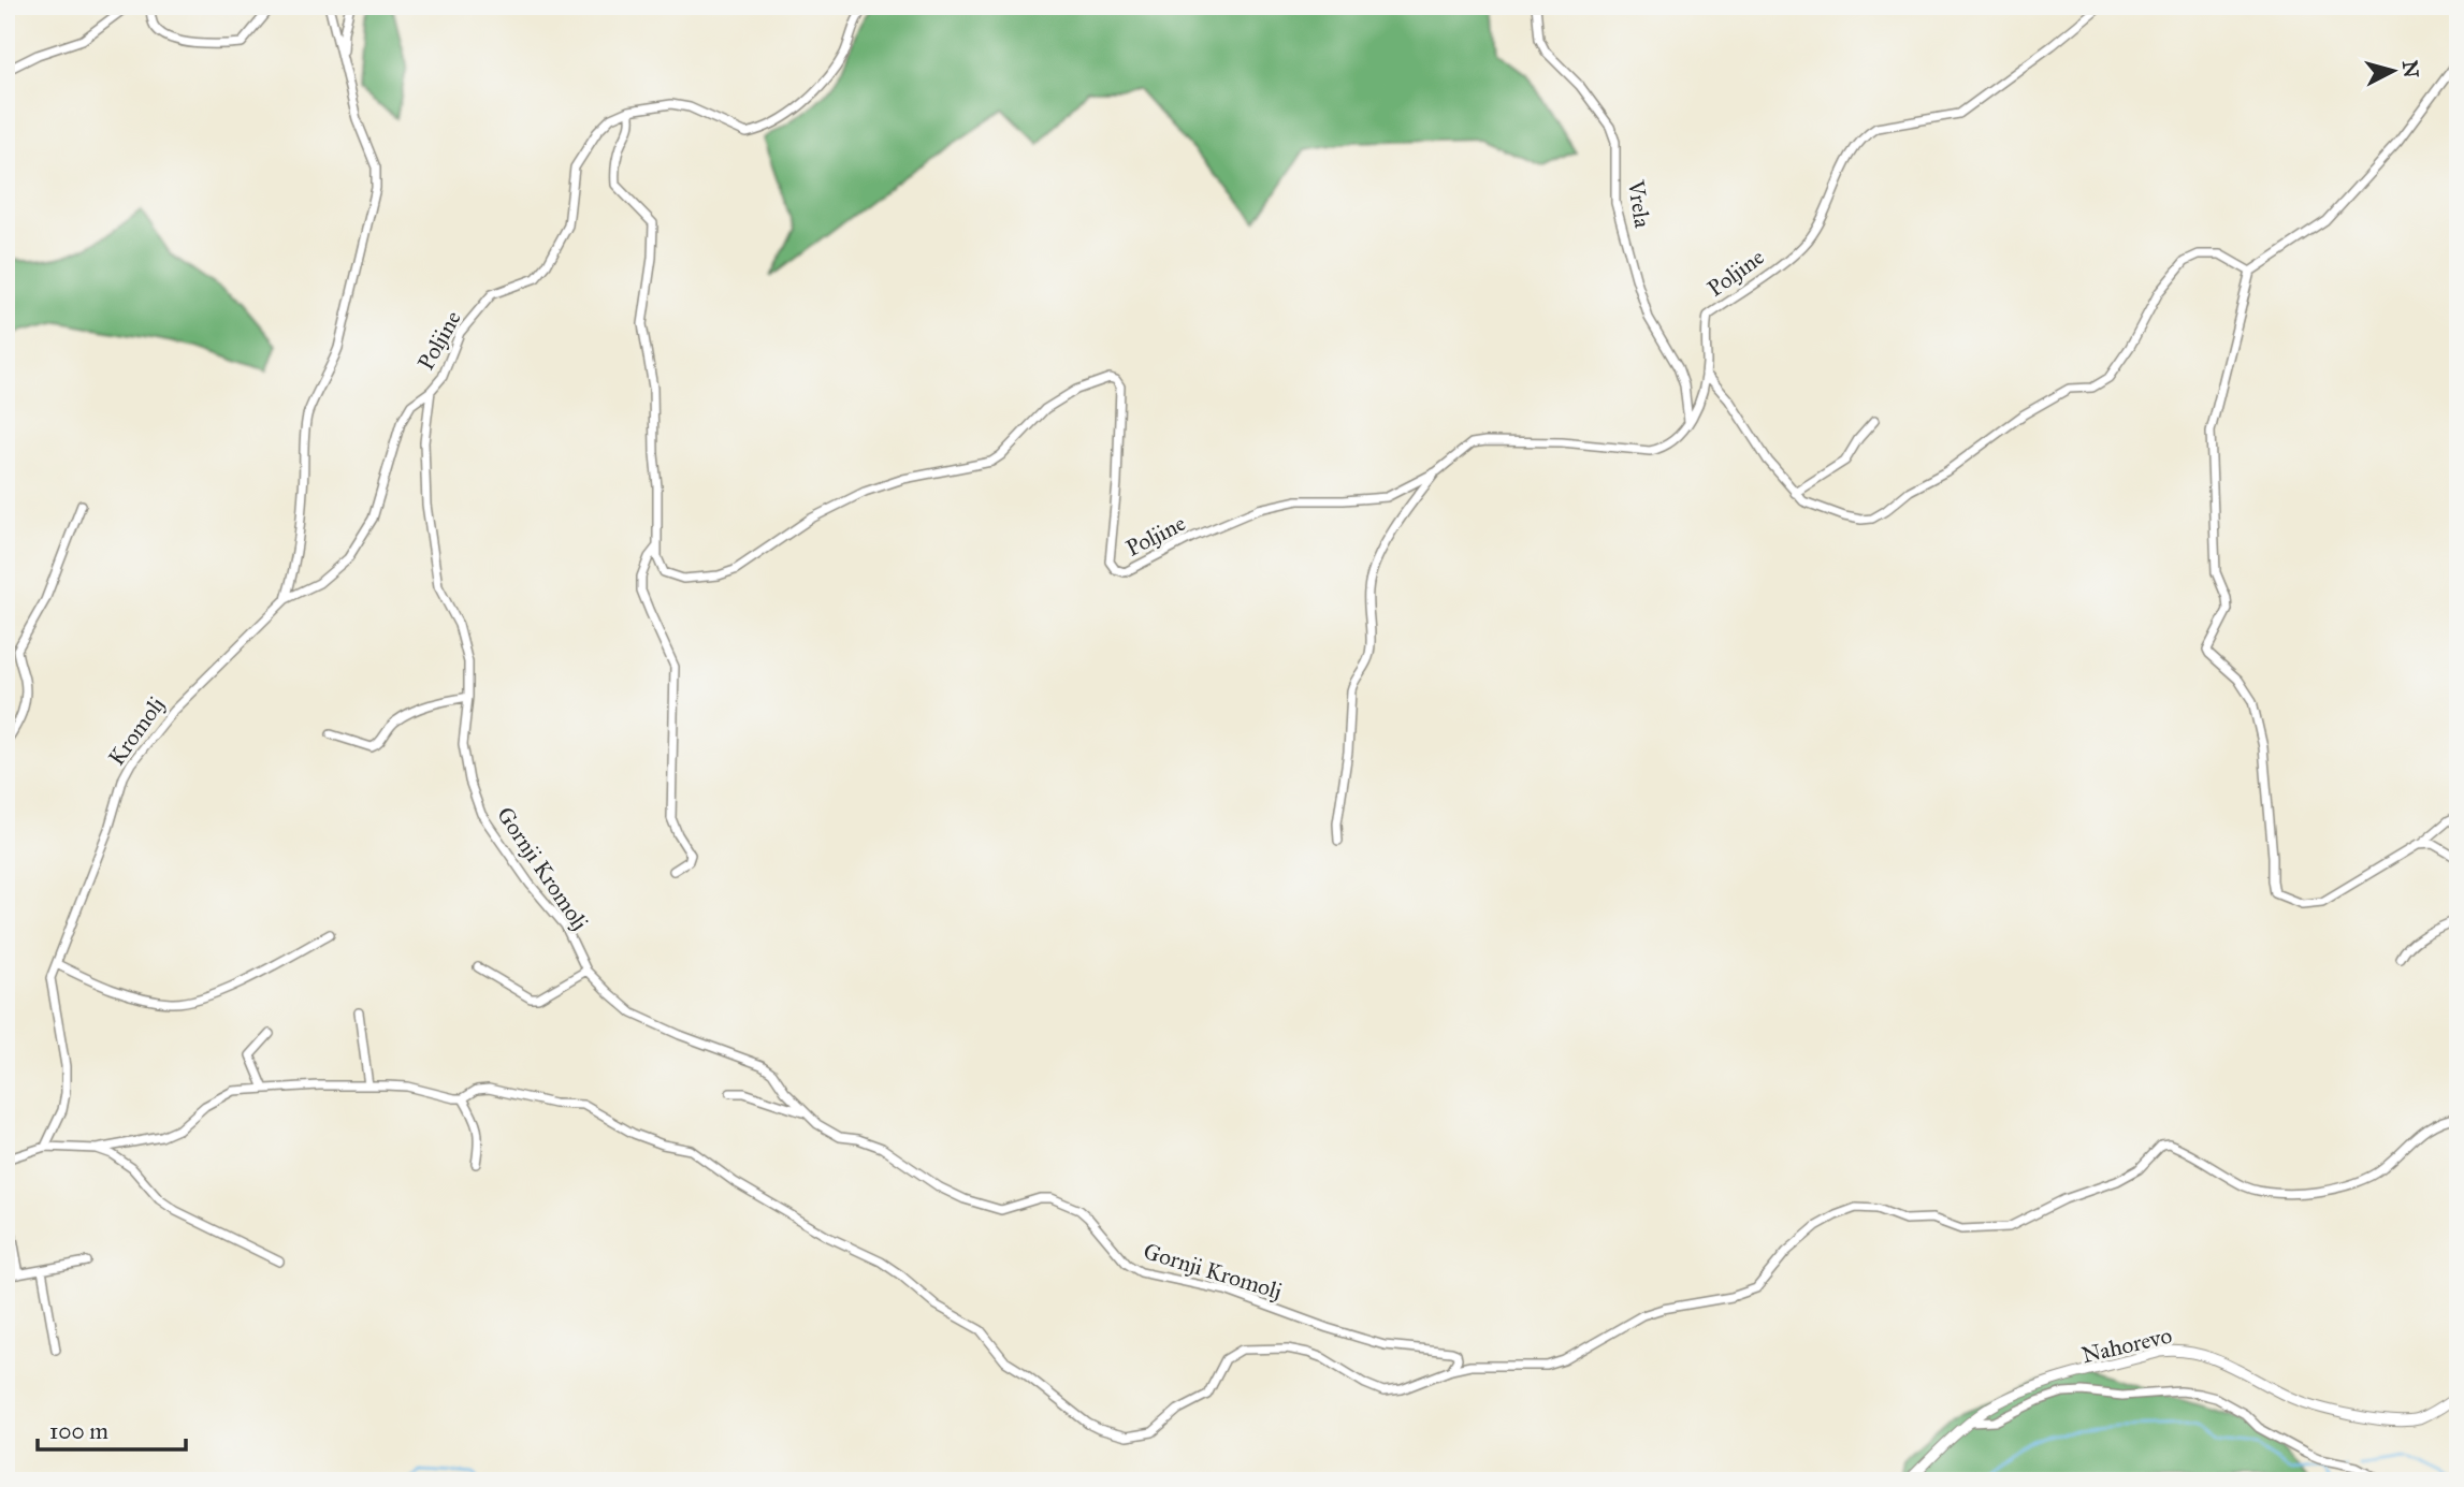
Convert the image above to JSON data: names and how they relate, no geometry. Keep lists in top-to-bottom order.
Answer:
{
  "streets": {
    "street": [
      "Vrela",
      "Poljine",
      "Kromolj",
      "Gornji Kromolj",
      "Nahorevo"
    ]
  },
  "crossings": [
    ["Vrela", "Poljine"],
    ["Poljine", "Kromolj"],
    ["Poljine", "Gornji Kromolj"]
  ],
  "scale_bar": "100 m",
  "north": "right"
}
